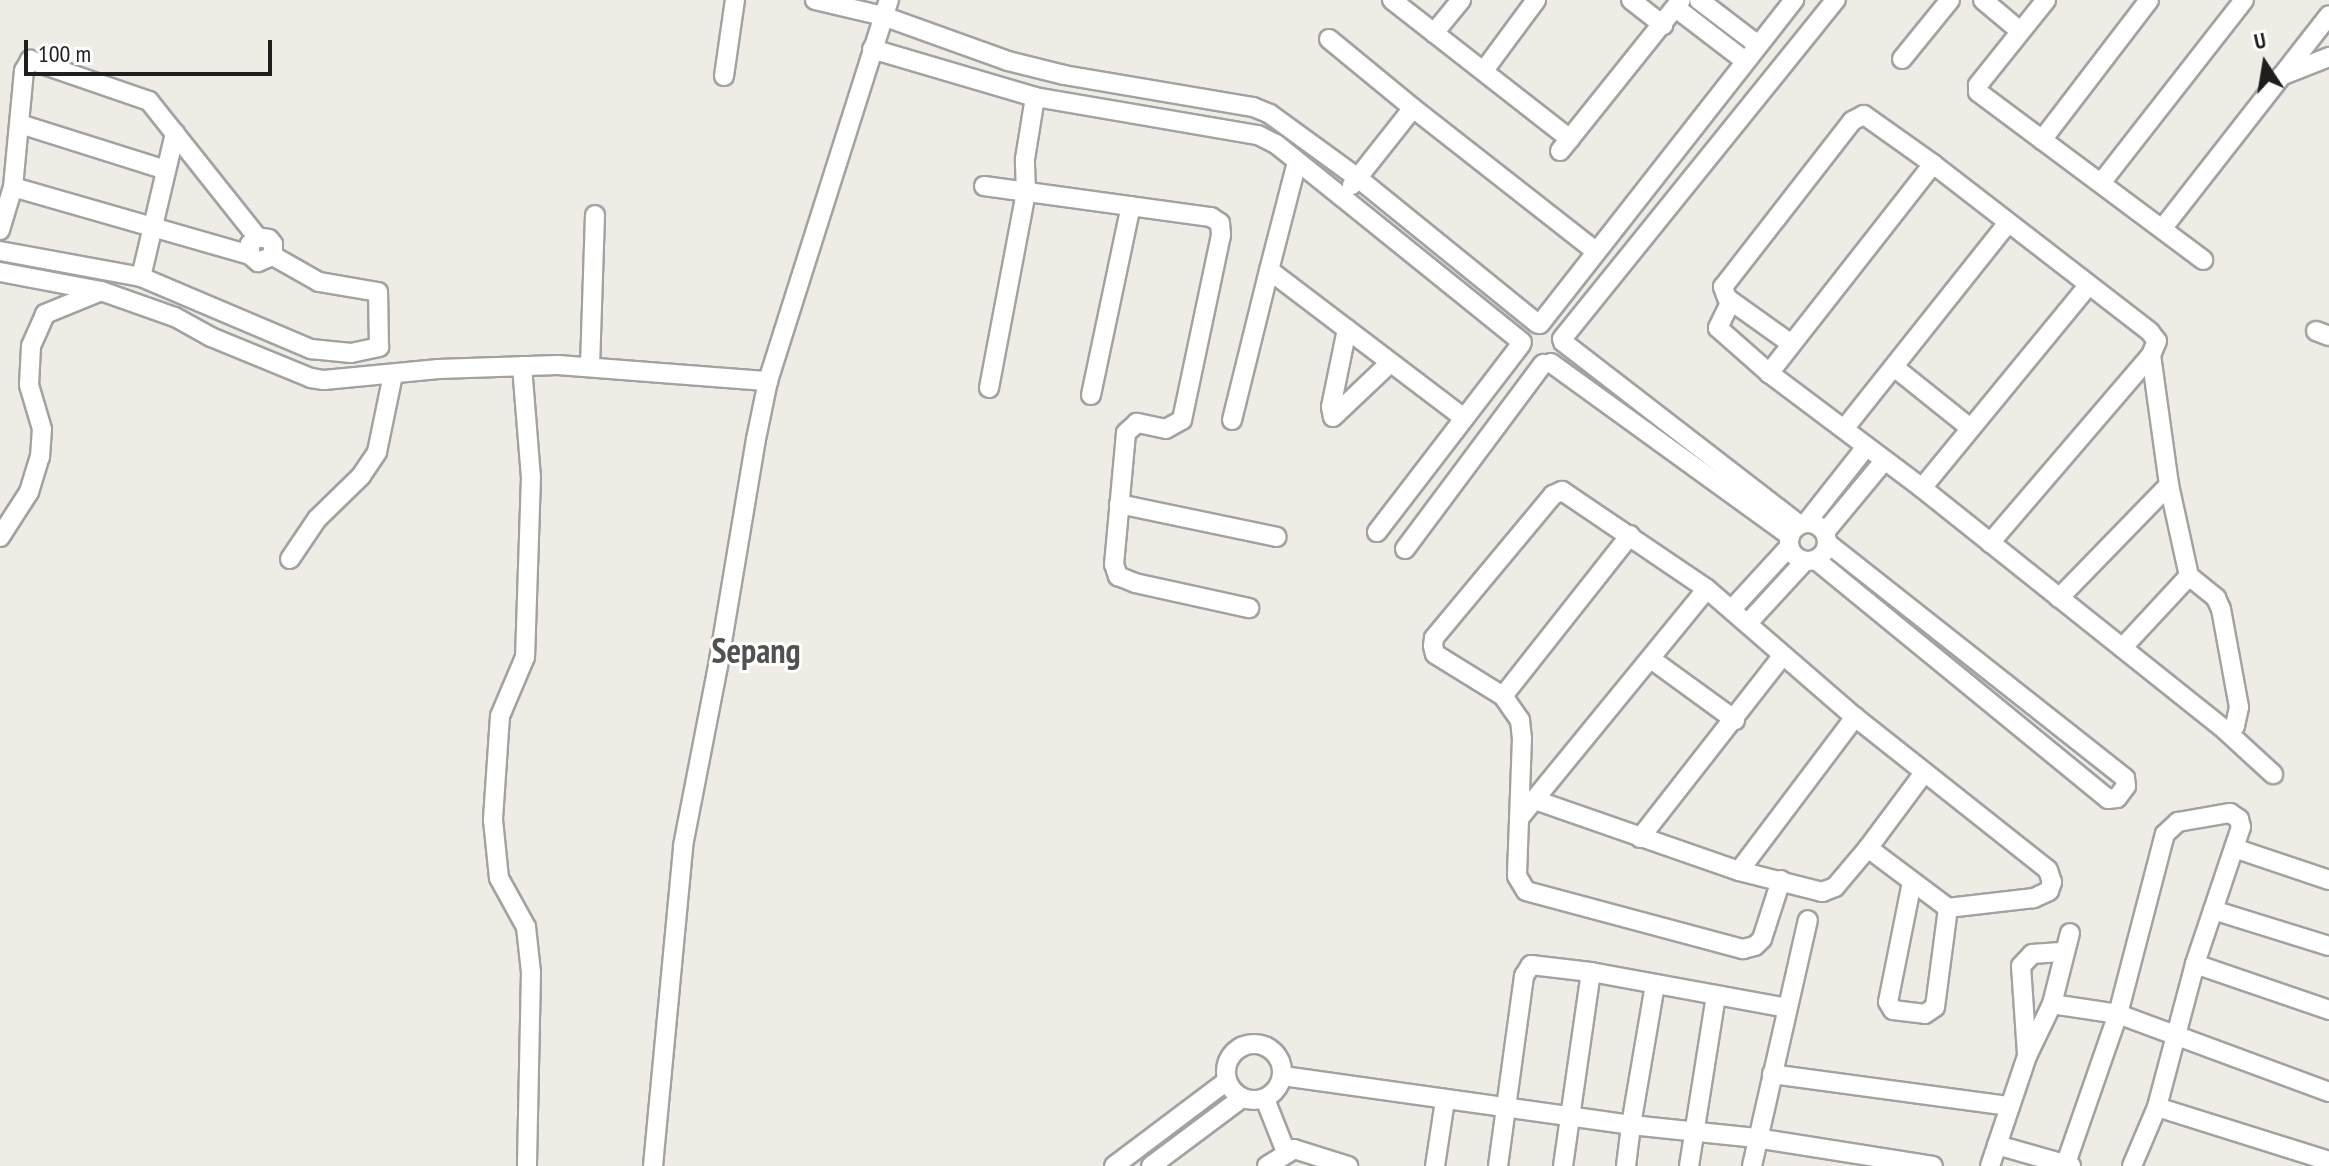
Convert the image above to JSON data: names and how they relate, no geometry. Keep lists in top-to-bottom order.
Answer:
{
  "districts": ["Sepang"],
  "scale_bar": "100 m",
  "north": "top"
}
